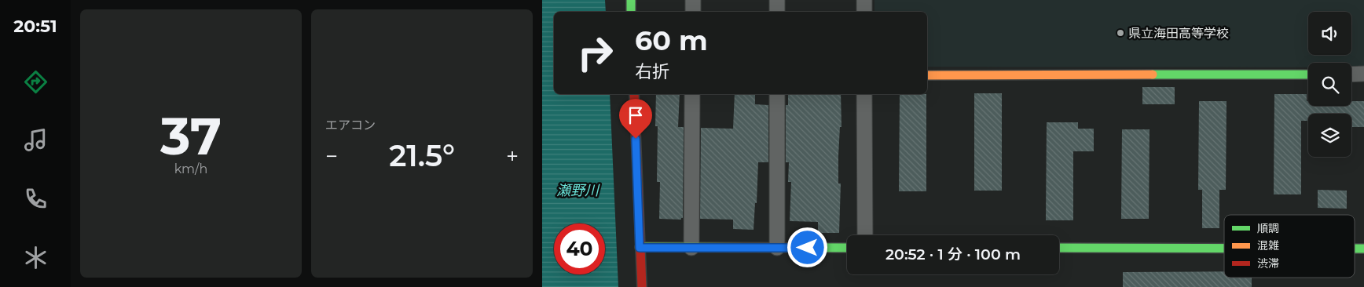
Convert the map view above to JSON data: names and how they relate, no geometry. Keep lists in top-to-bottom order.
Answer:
{
  "water": ["瀬野川"],
  "places": ["県立海田高等学校"],
  "legend": ["順調", "混雑", "渋滞"],
  "page": {
    "tabs": "20:51",
    "tile": [
      ["37", "km/h"],
      "エアコン"
    ],
    "turn": ["60 m", "右折"],
    "heat": ["−", "21.5°", "+"],
    "limit": "40",
    "trip": "20:52 · 1 分 · 100 m"
  }
}
